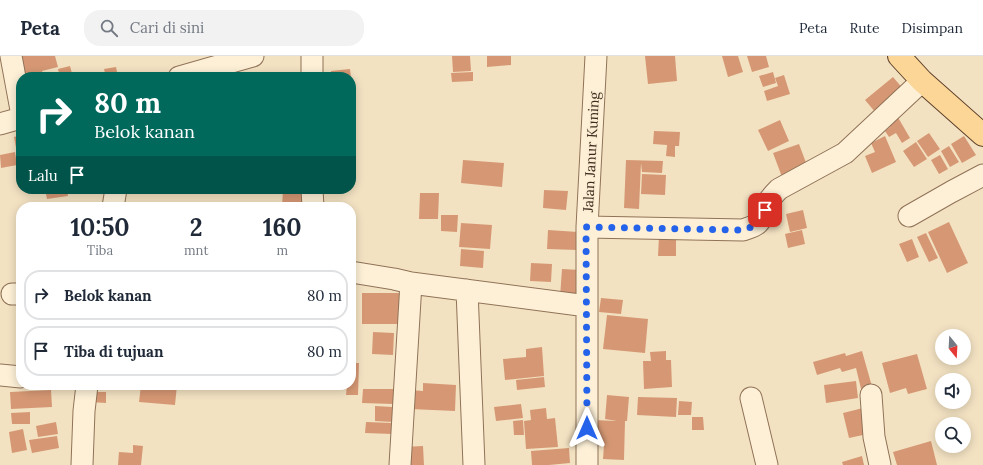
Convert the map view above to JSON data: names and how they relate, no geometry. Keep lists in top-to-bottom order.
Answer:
{
  "streets": {
    "street": ["Jalan Janur Kuning"]
  },
  "north": "bottom",
  "page": {
    "header": "Peta",
    "search": "Cari di sini",
    "nav": ["Peta", "Rute", "Disimpan"],
    "turn": ["80 m", "Belok kanan"],
    "then": "Lalu",
    "eta": [
      "10:50",
      "Tiba",
      "2",
      "mnt",
      "160",
      "m"
    ],
    "list": [
      {
        "name": "Belok kanan",
        "value": "80 m"
      },
      {
        "name": "Tiba di tujuan",
        "value": "80 m"
      }
    ]
  }
}
